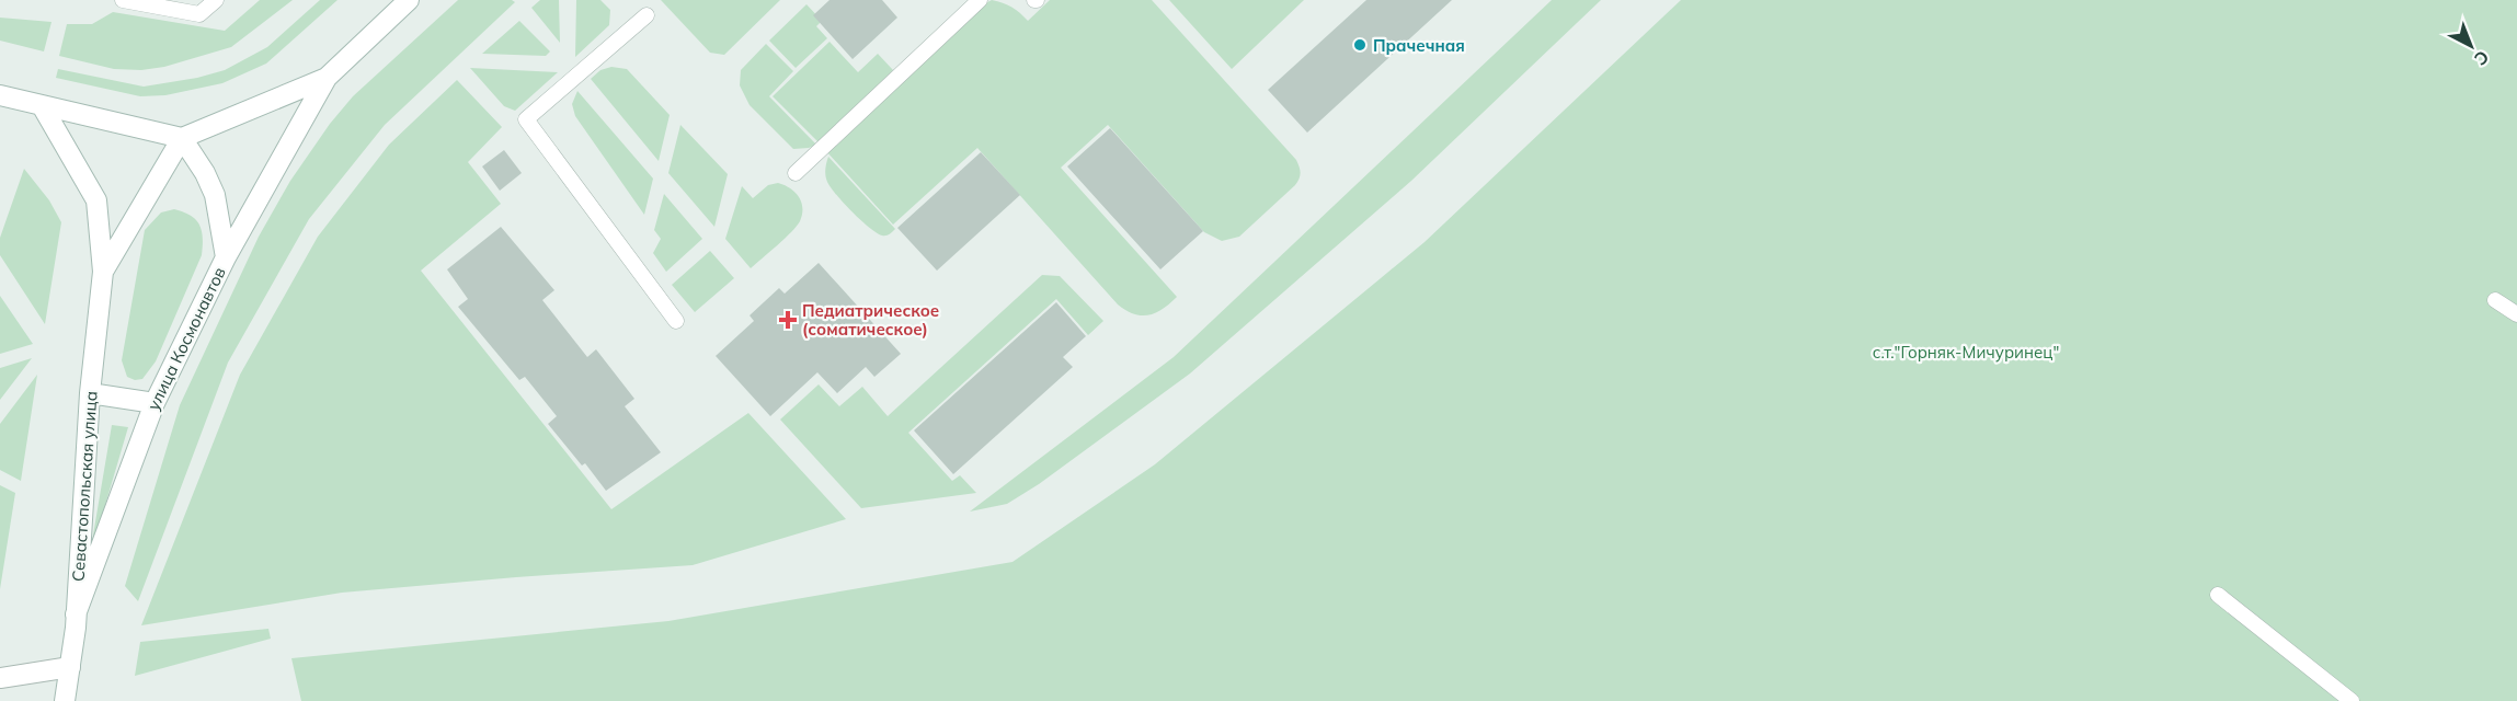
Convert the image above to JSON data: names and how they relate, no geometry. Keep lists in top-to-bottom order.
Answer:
{
  "streets": {
    "main road": ["улица Космонавтов", "Севастопольская улица"]
  },
  "crossings": [
    ["улица Космонавтов", "Севастопольская улица"]
  ],
  "parks": ["с.т.\"Горняк-Мичуринец\""],
  "places": {
    "other": ["Прачечная"],
    "health": ["Педиатрическое (соматическое)"]
  },
  "north": "bottom right"
}
